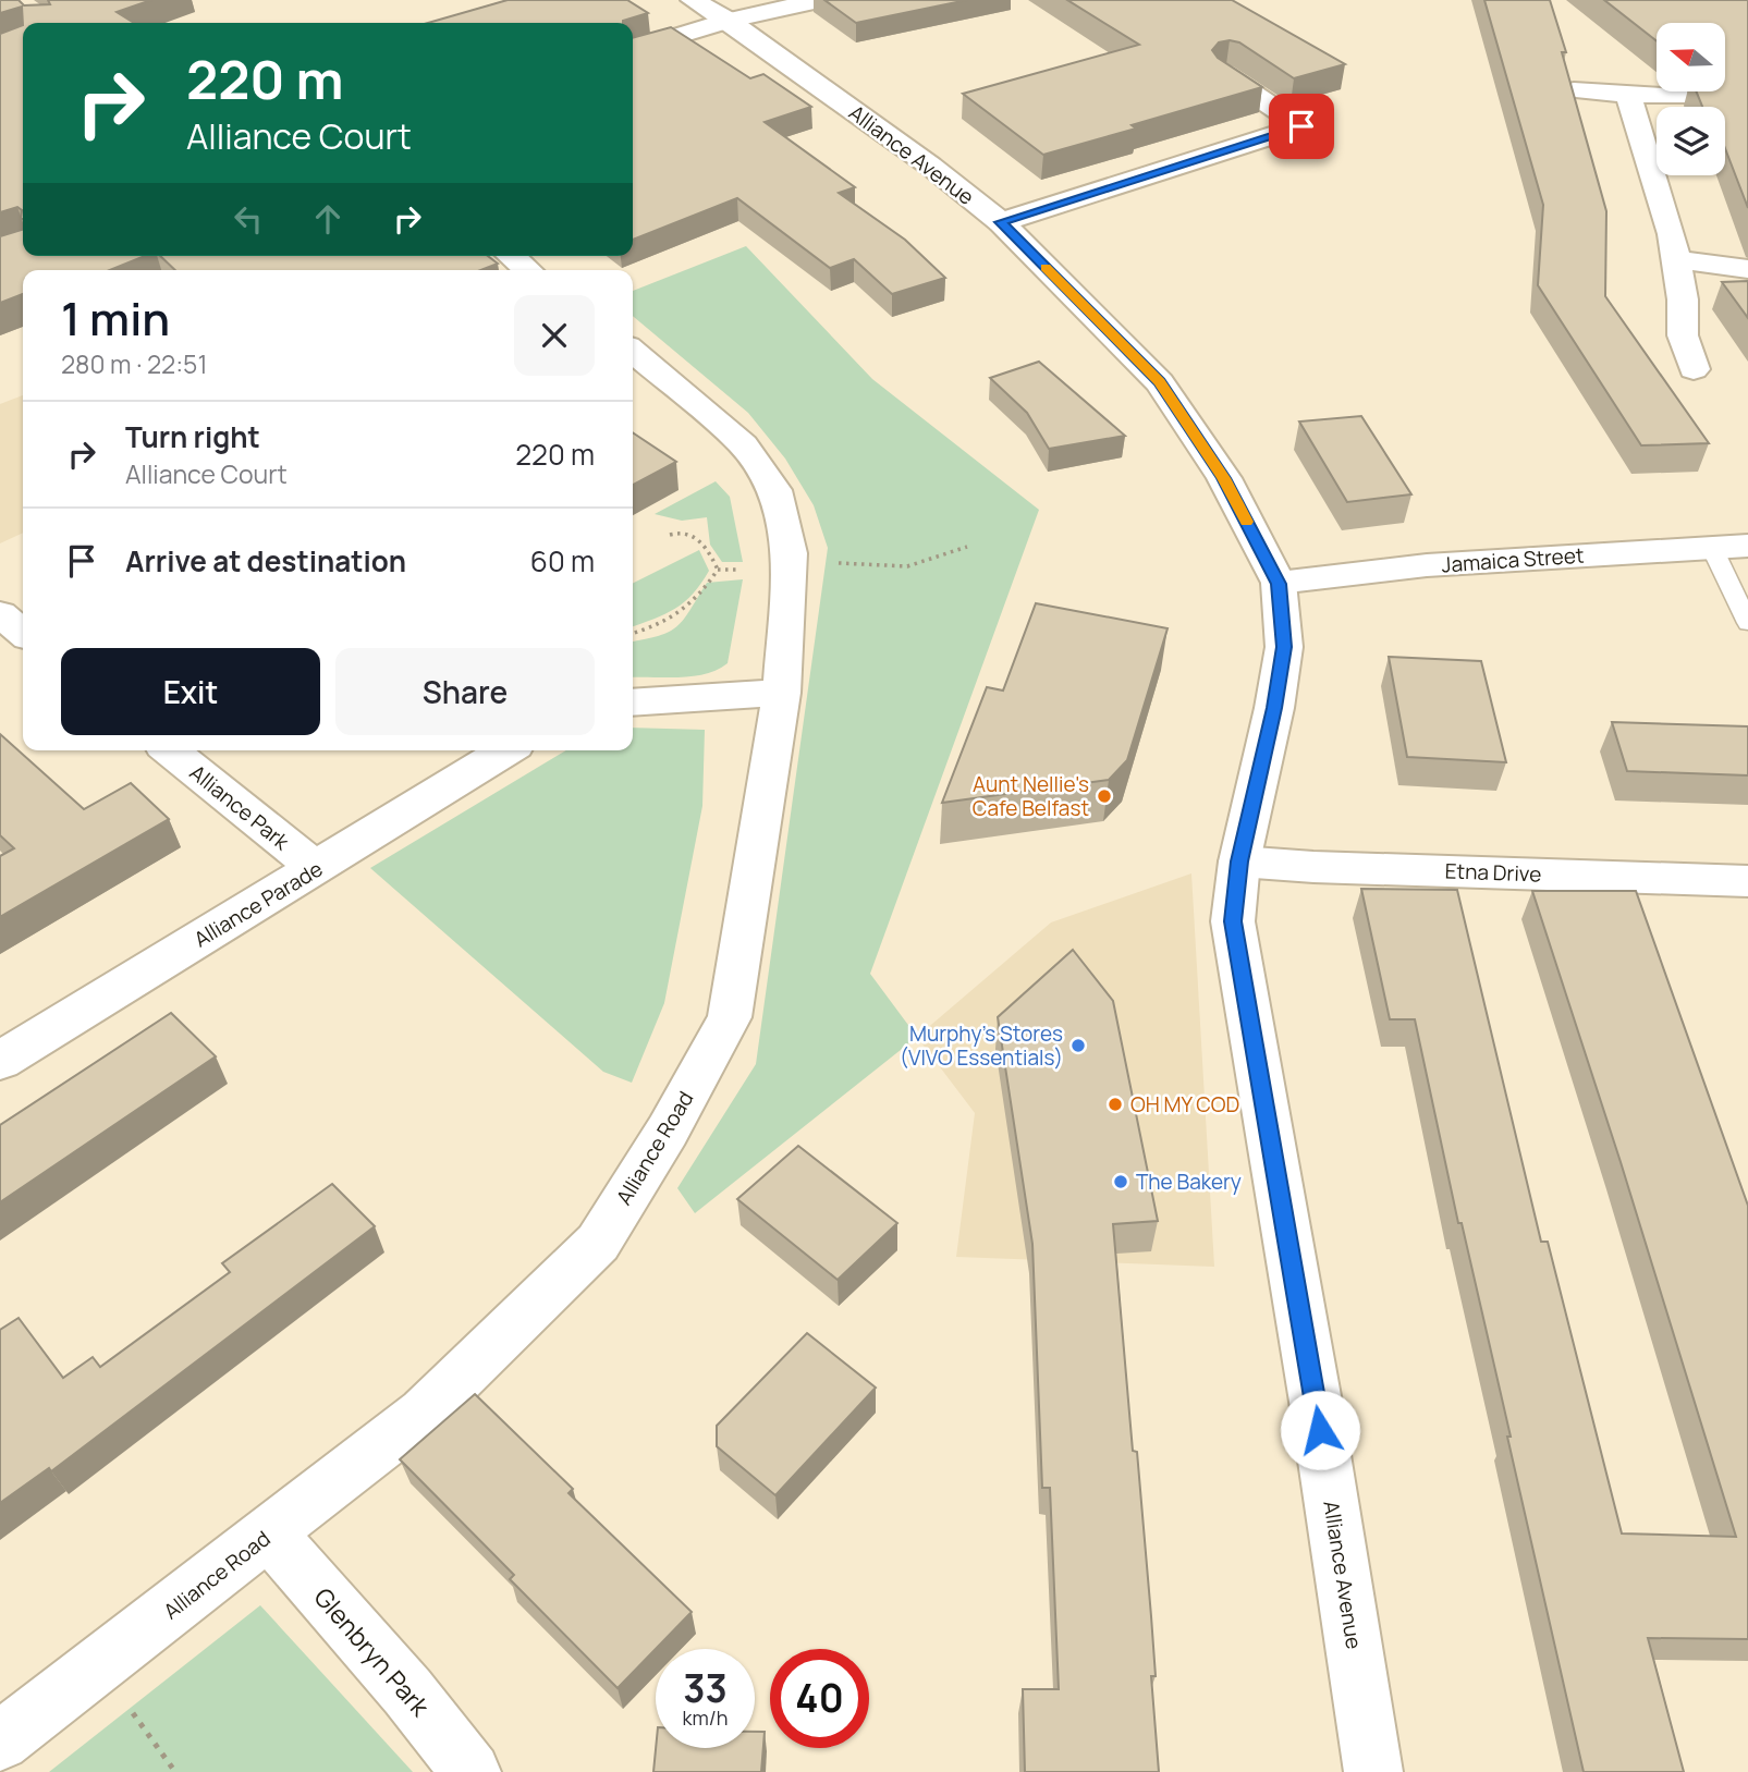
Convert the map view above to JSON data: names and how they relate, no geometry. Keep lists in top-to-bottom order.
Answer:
{
  "streets": {
    "street": [
      "Alliance Avenue",
      "Jamaica Street",
      "Alliance Park",
      "Etna Drive",
      "Alliance Parade",
      "Alliance Road",
      "Glenbryn Park"
    ]
  },
  "crossings": [
    ["Alliance Avenue", "Jamaica Street"],
    ["Alliance Avenue", "Etna Drive"],
    ["Alliance Park", "Alliance Parade"],
    ["Alliance Road", "Glenbryn Park"]
  ],
  "places": [
    "Aunt Nellie's Cafe Belfast",
    "Murphy's Stores (VIVO Essentials)",
    "OH MY COD",
    "The Bakery"
  ],
  "north": "left",
  "page": {
    "turn": ["220 m", "Alliance Court"],
    "heading": ["1 min", "280 m · 22:51"],
    "list": [
      {
        "name": "Turn right",
        "note": "Alliance Court",
        "value": "220 m"
      },
      {
        "name": "Arrive at destination",
        "value": "60 m"
      }
    ],
    "buttons": ["Exit", "Share"],
    "speed": "33 km/h",
    "limit": "40"
  }
}
